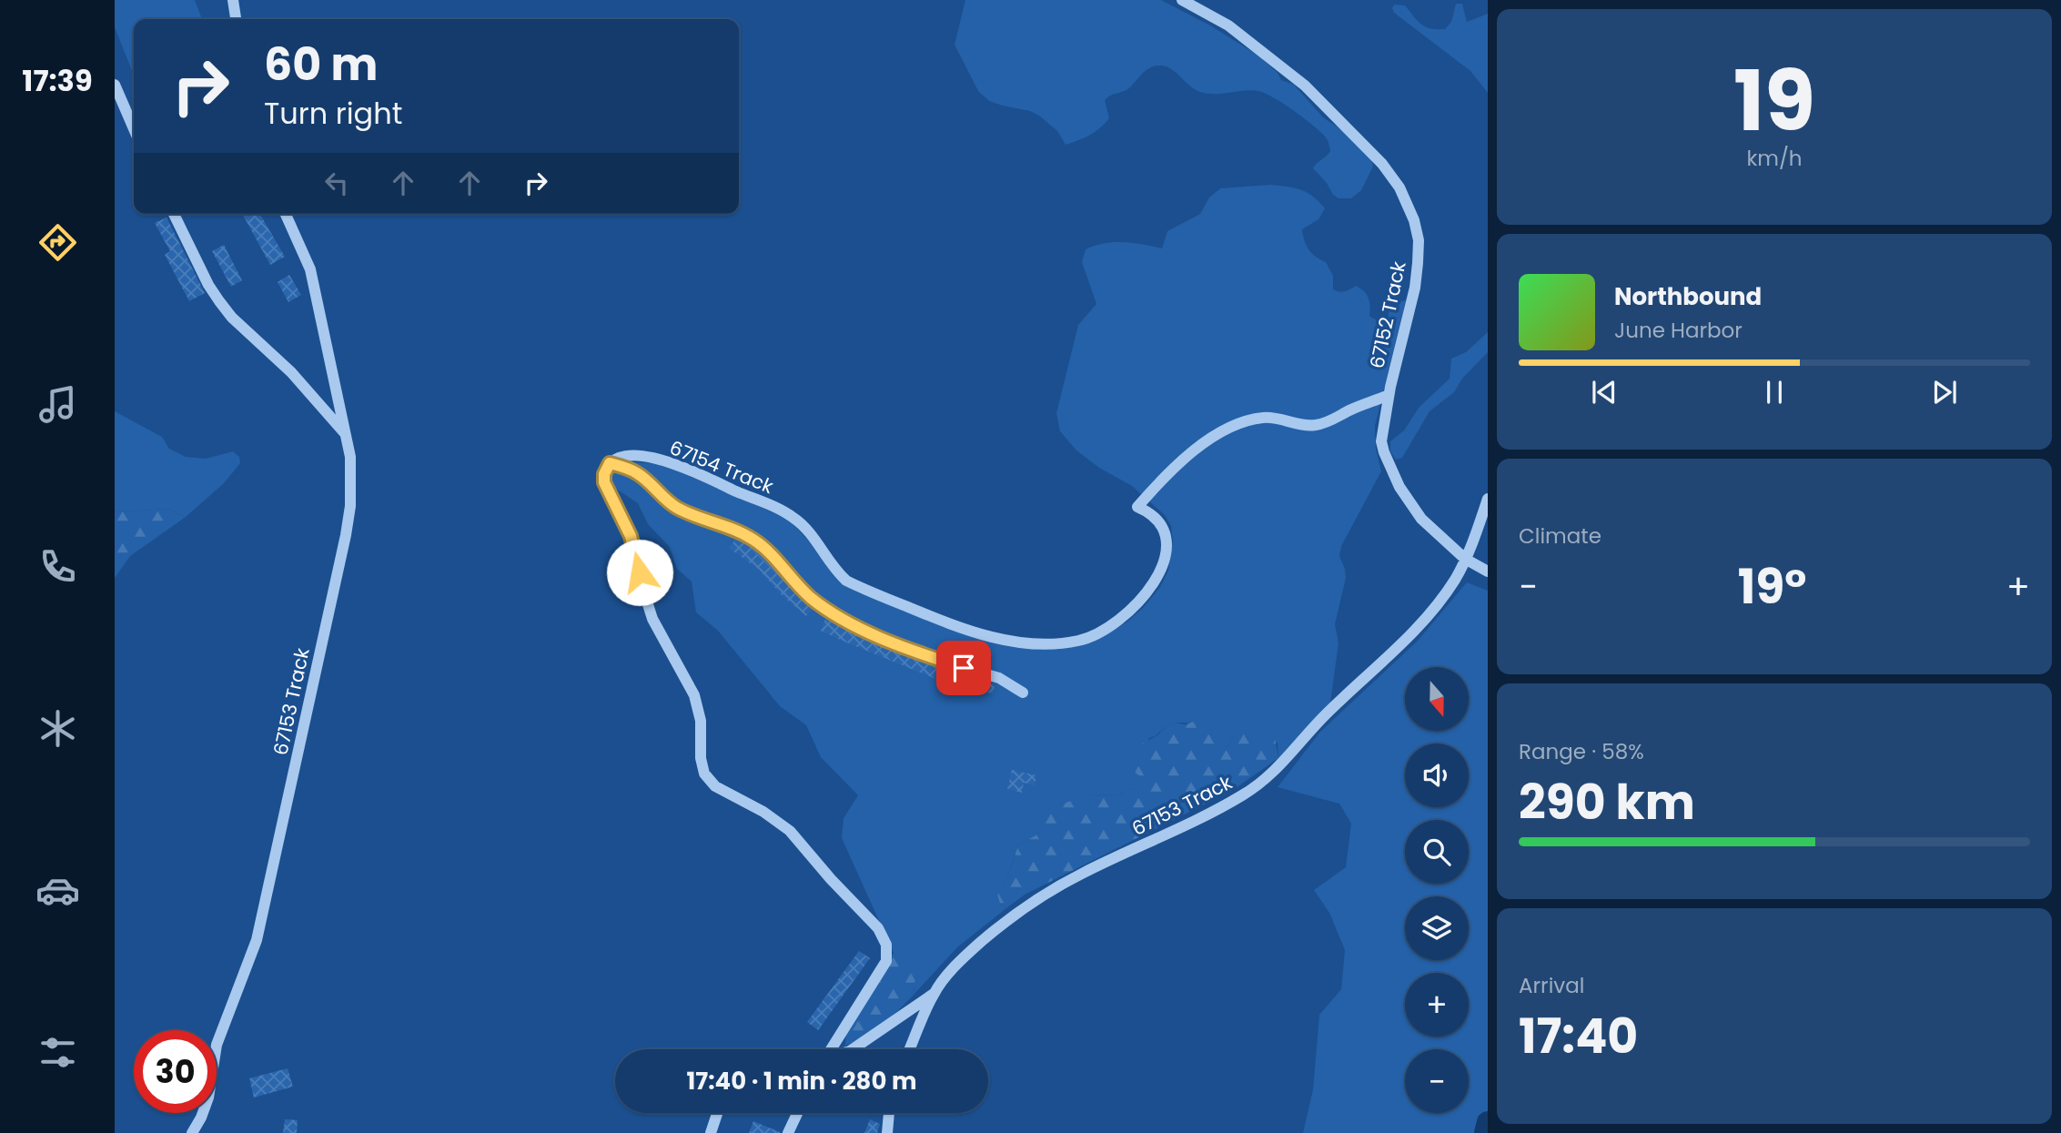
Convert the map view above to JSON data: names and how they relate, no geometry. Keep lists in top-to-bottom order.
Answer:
{
  "streets": {
    "street": ["67152 Track", "67154 Track", "67153 Track"]
  },
  "crossings": [
    ["67152 Track", "67154 Track"],
    ["67152 Track", "67153 Track"]
  ],
  "north": "bottom",
  "page": {
    "tabs": "17:39",
    "tile": [
      ["19", "km/h"],
      "Climate",
      ["Range · 58%", "290 km"],
      ["Arrival", "17:40"]
    ],
    "turn": ["60 m", "Turn right"],
    "song": ["Northbound", "June Harbor"],
    "heat": ["−", "19°", "+"],
    "map_buttons": ["+", "−"],
    "limit": "30",
    "trip": "17:40 · 1 min · 280 m"
  }
}
